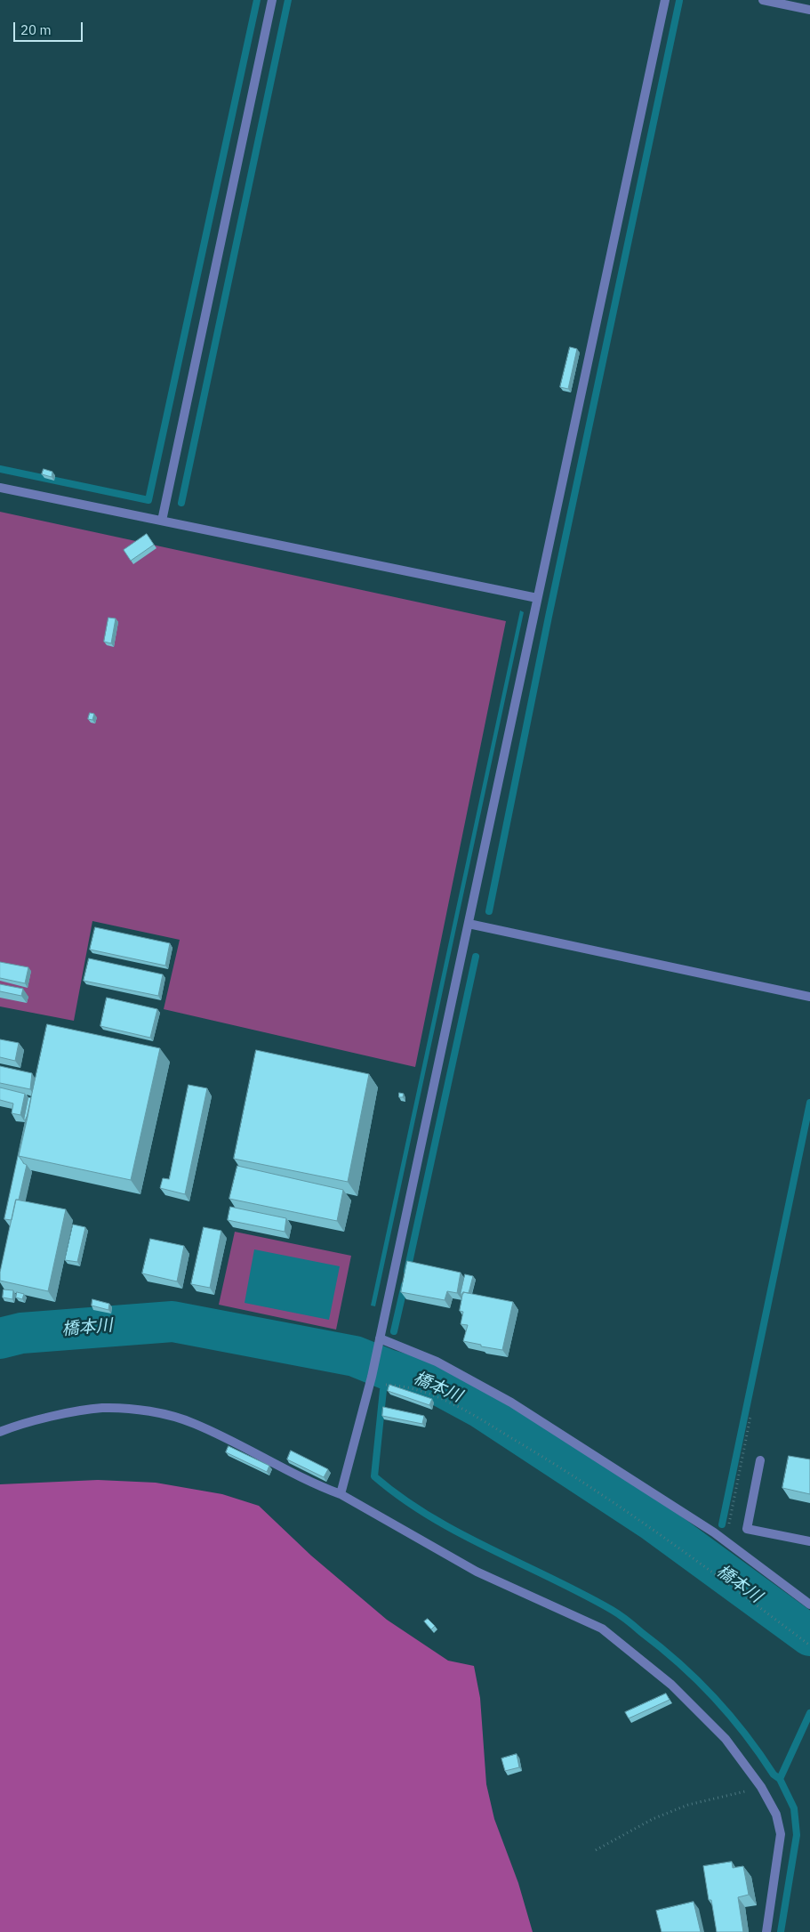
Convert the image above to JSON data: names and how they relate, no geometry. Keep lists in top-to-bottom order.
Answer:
{
  "water": ["橋本川"],
  "scale_bar": "20 m"
}
